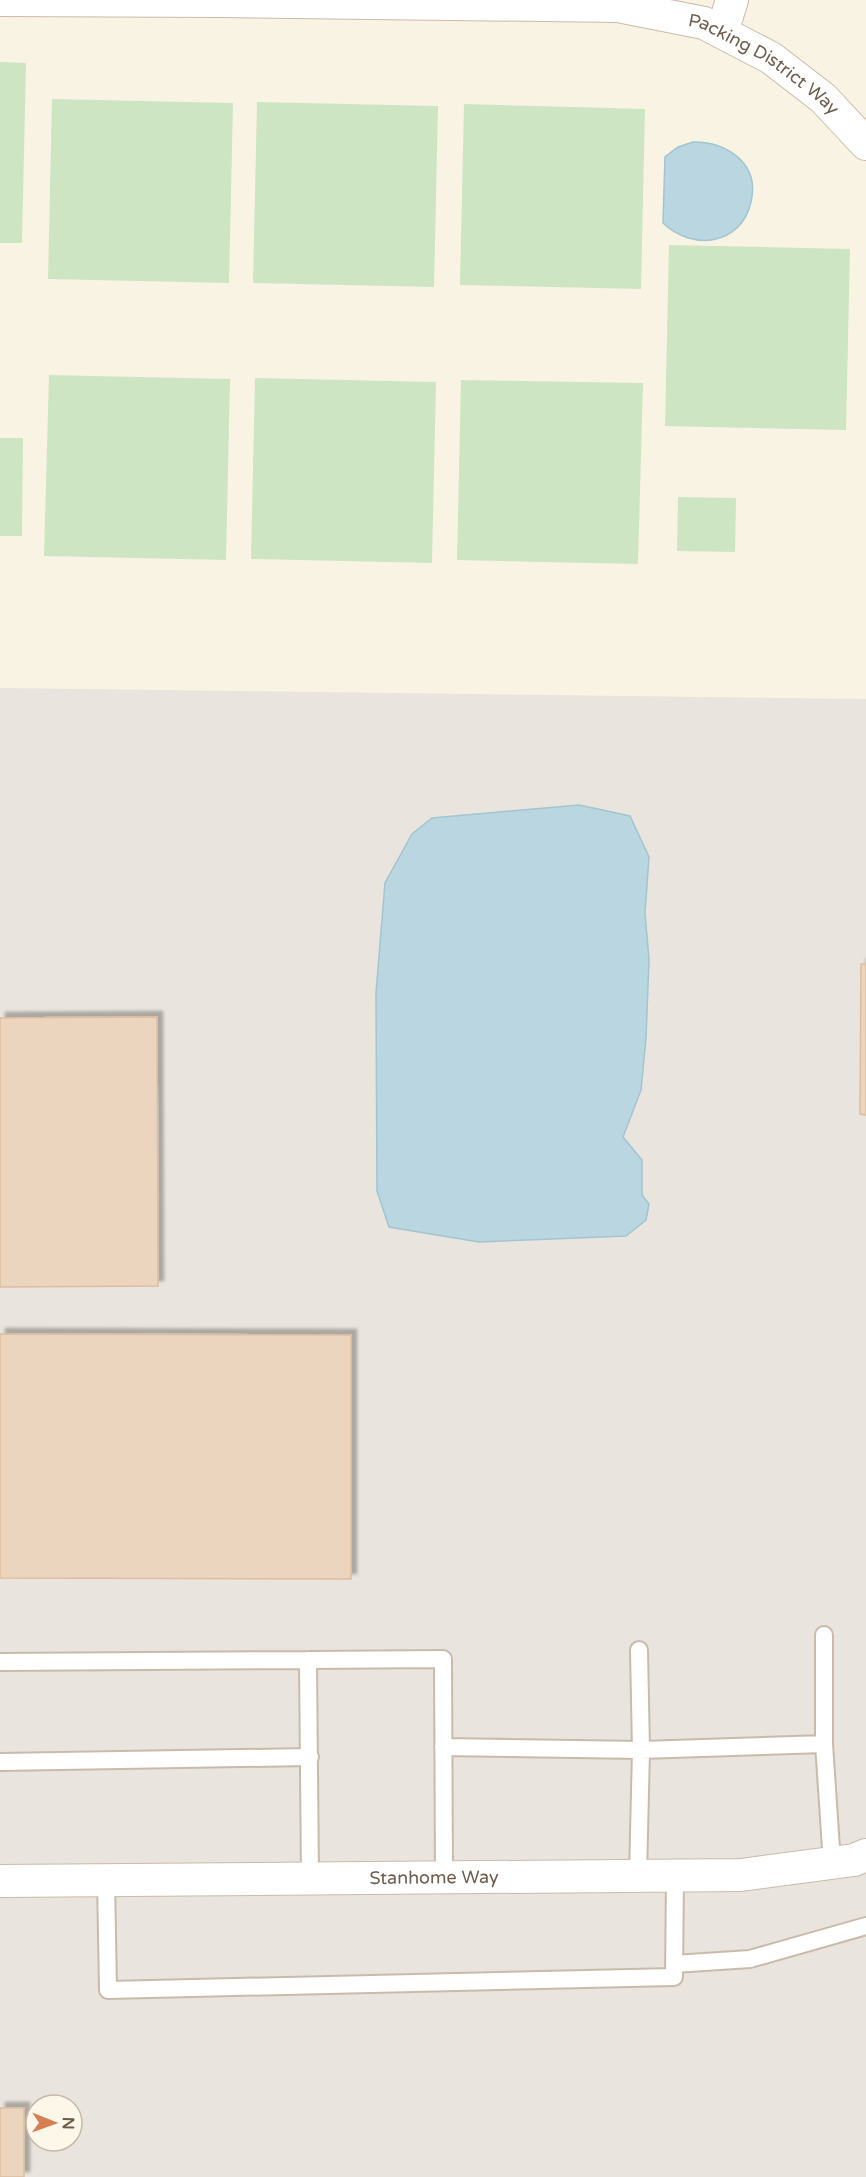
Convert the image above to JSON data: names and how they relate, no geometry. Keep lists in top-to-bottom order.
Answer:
{
  "streets": {
    "street": ["Packing District Way", "Stanhome Way"]
  },
  "north": "right"
}
